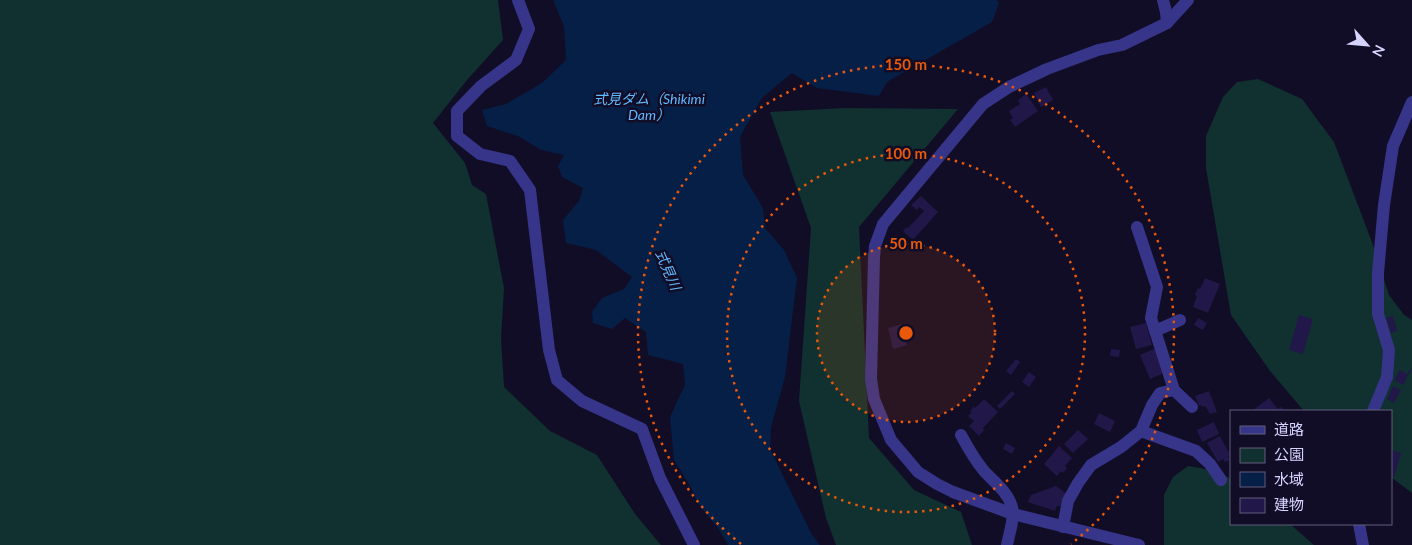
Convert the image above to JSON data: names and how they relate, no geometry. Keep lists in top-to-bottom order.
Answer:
{
  "water": ["式見ダム（Shikimi Dam）", "式見川"],
  "legend": [
    "道路",
    "公園",
    "水域",
    "建物"
  ],
  "north": "bottom right",
  "rings": ["150 m", "100 m", "50 m"]
}
